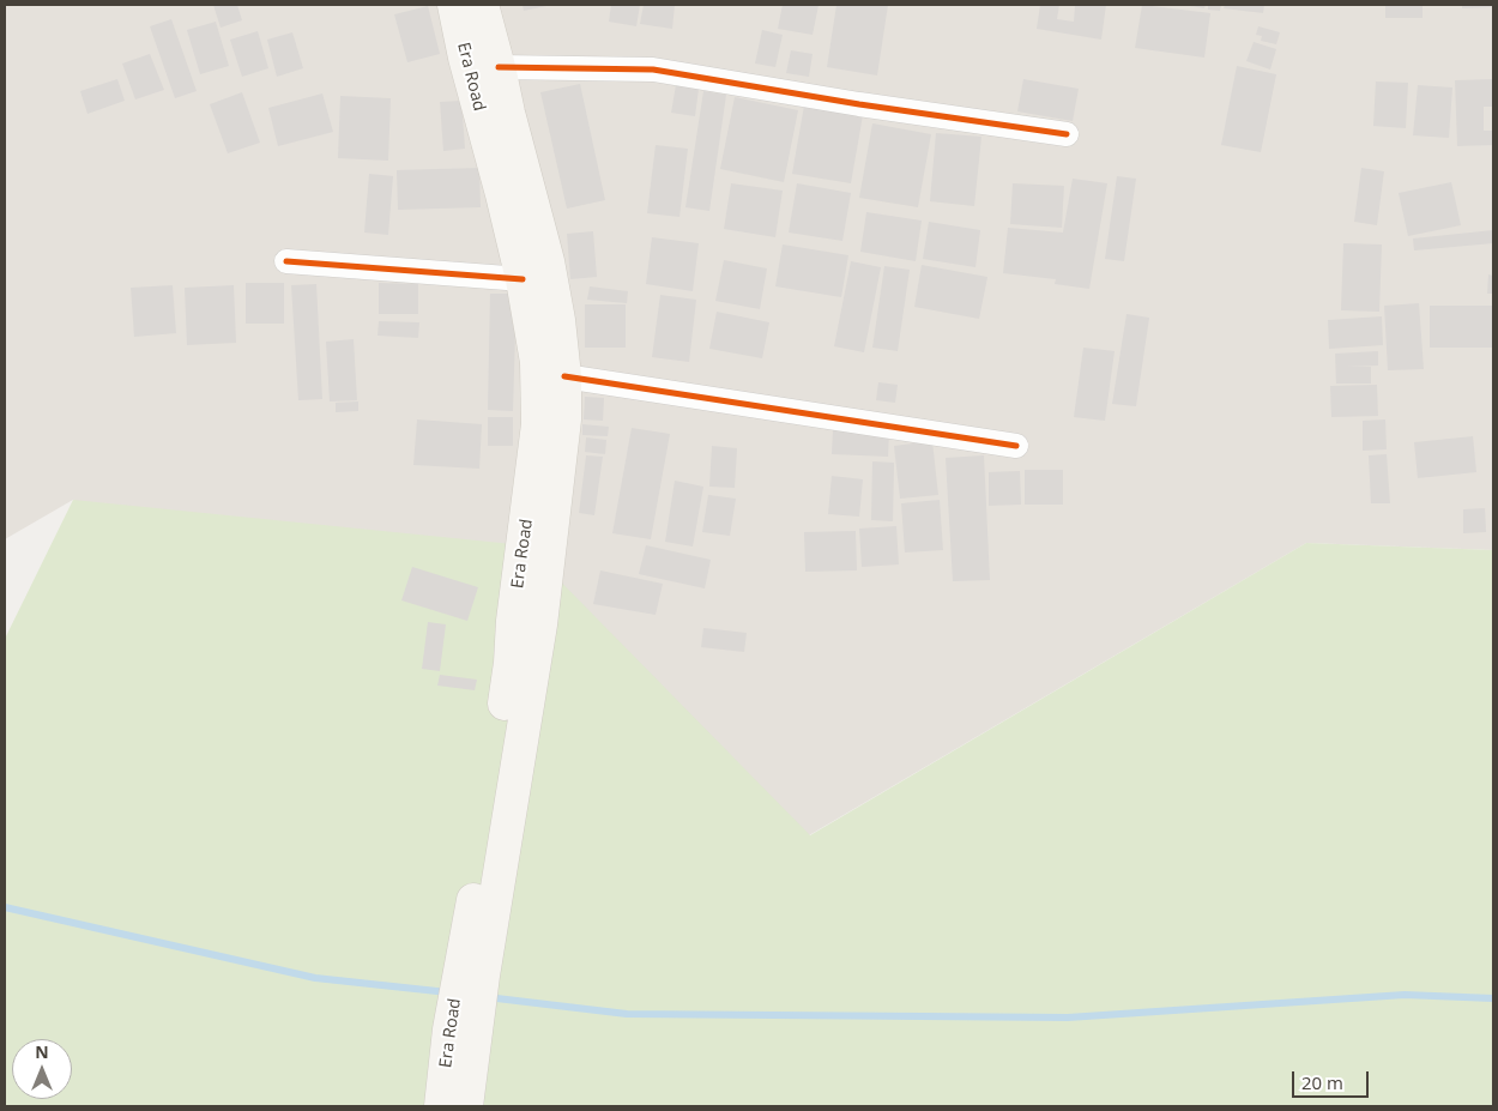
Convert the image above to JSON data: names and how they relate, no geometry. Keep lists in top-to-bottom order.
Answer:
{
  "streets": {
    "main road": ["Era Road"]
  },
  "scale_bar": "20 m",
  "north": "top"
}
